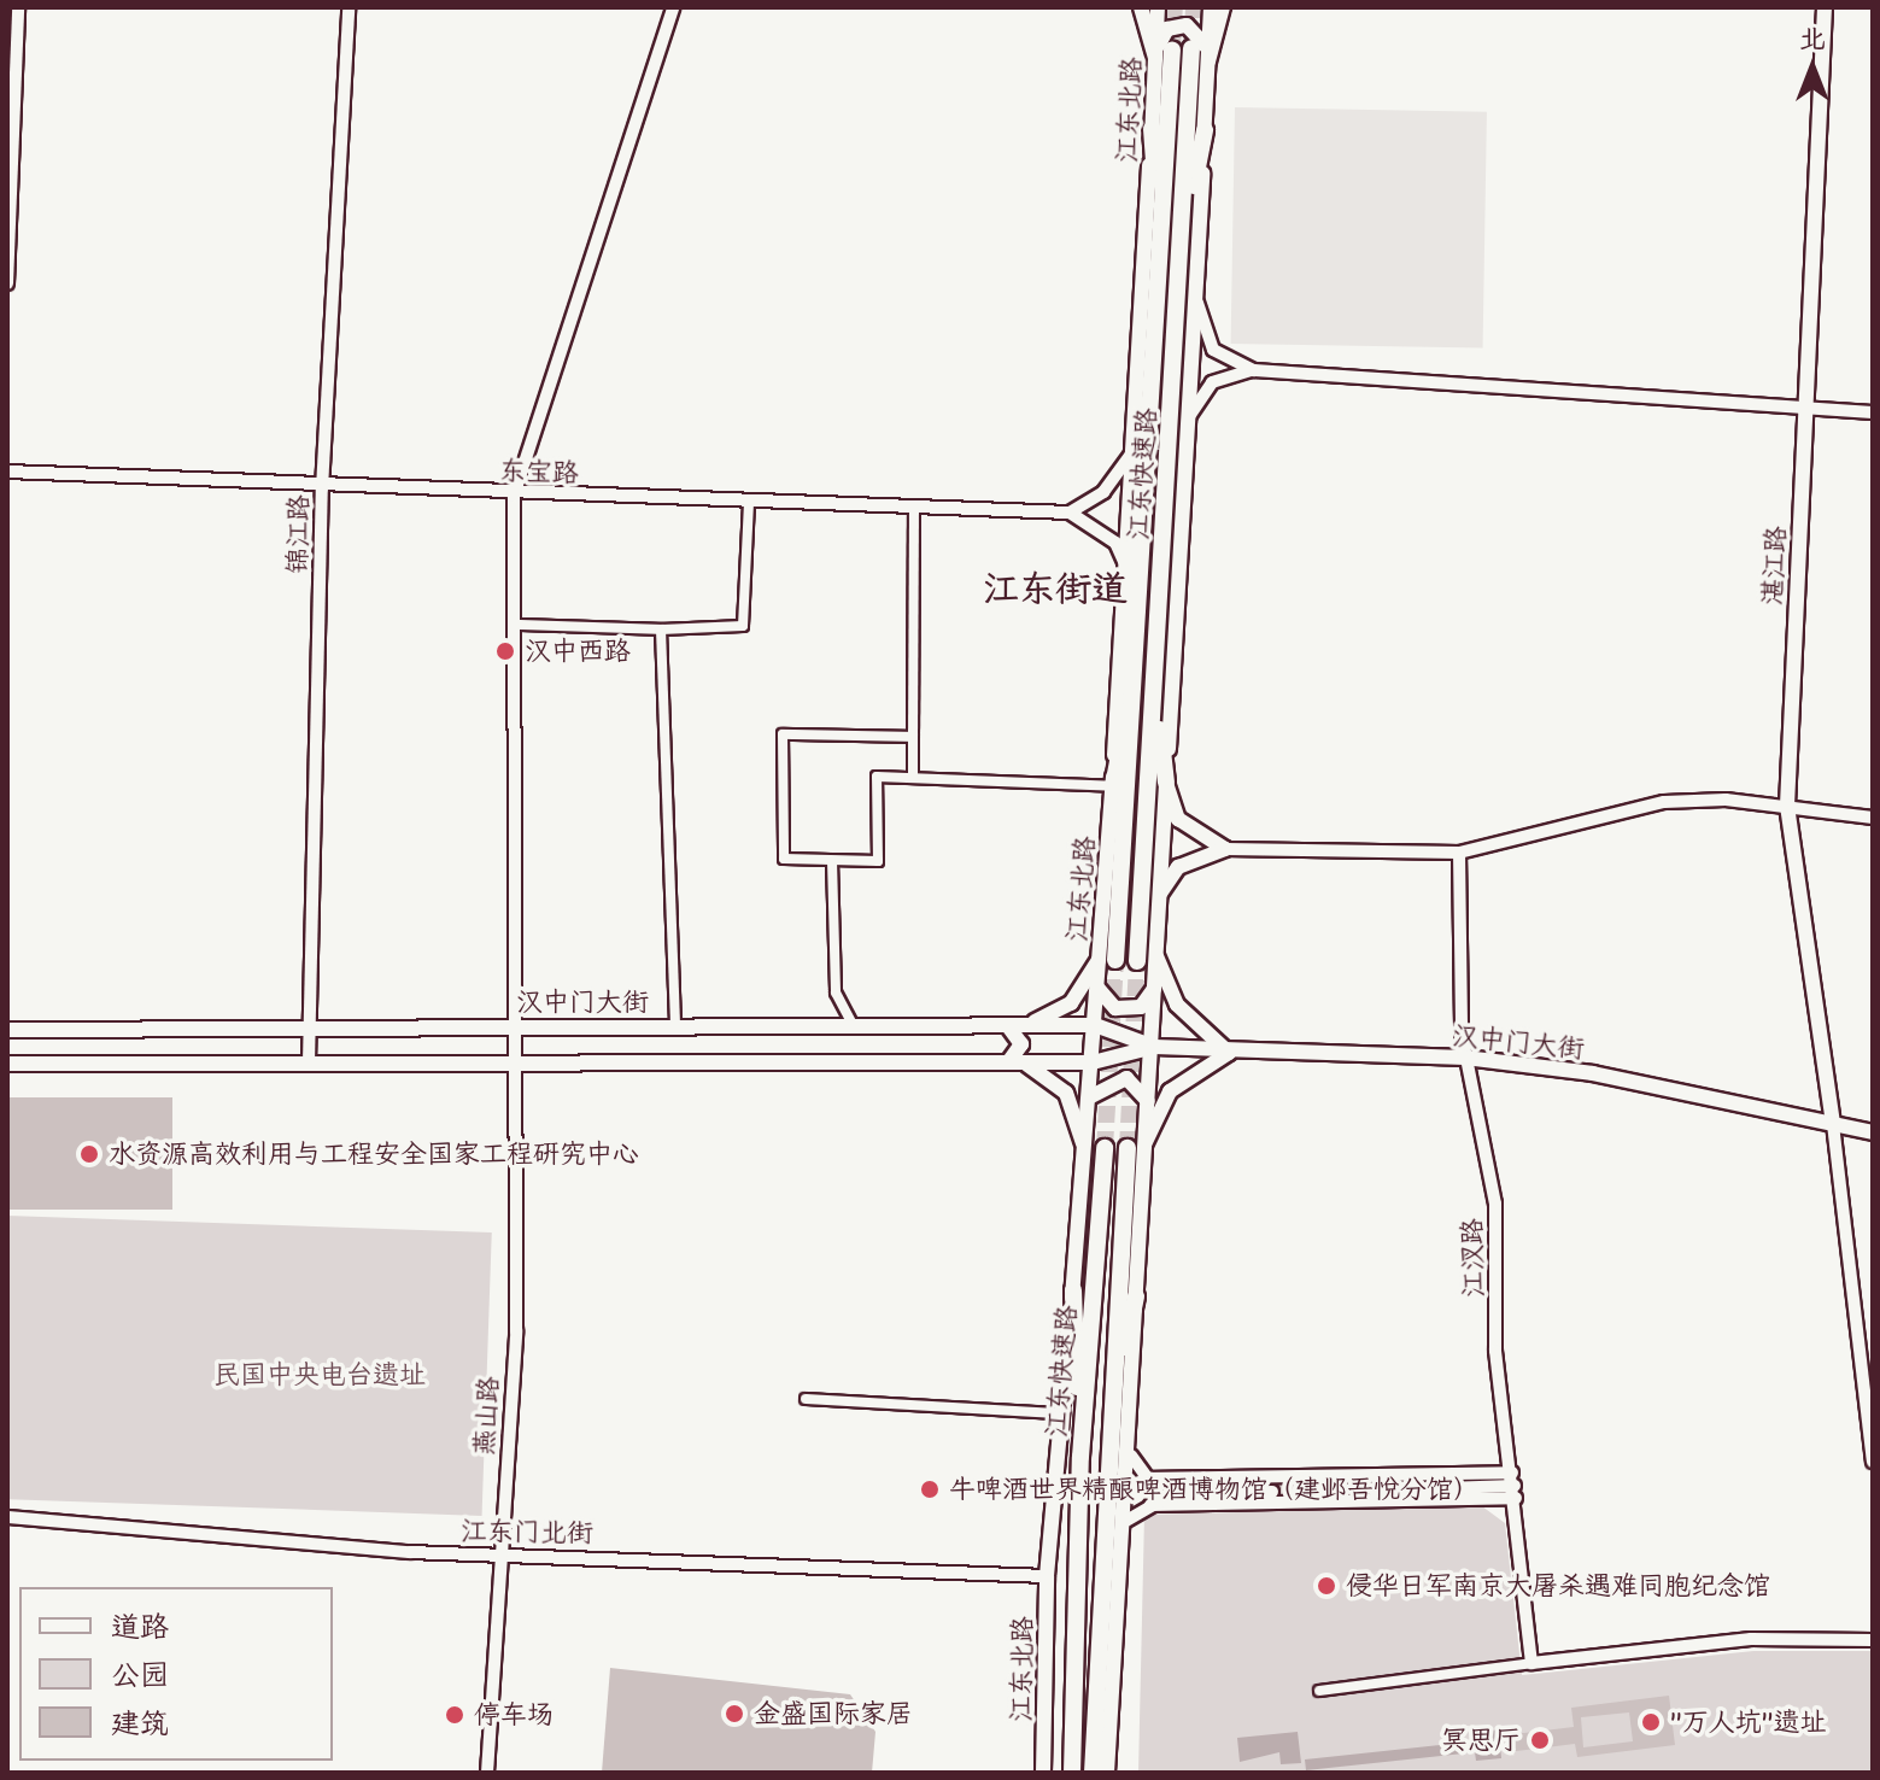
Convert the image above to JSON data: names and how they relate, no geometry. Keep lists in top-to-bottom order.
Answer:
{
  "streets": {
    "highway": ["江东快速路"],
    "main road": ["江东北路", "湛江路", "汉中门大街"],
    "street": [
      "东宝路",
      "锦江路",
      "江汊路",
      "燕山路",
      "江东门北街"
    ]
  },
  "crossings": [
    ["江东北路", "江东快速路"],
    ["江东北路", "汉中门大街"],
    ["江东北路", "江东门北街"],
    ["东宝路", "锦江路"],
    ["东宝路", "燕山路"],
    ["锦江路", "汉中门大街"],
    ["湛江路", "汉中门大街"],
    ["汉中门大街", "江汊路"],
    ["汉中门大街", "燕山路"],
    ["燕山路", "江东门北街"]
  ],
  "districts": ["江东街道"],
  "parks": ["民国中央电台遗址"],
  "places": [
    "汉中西路",
    "水资源高效利用与工程安全国家工程研究中心",
    "牛啤酒世界精酿啤酒博物馆（建邺吾悦分馆）",
    "侵华日军南京大屠杀遇难同胞纪念馆",
    "金盛国际家居",
    "停车场",
    "\"万人坑\"遗址",
    "冥思厅"
  ],
  "legend": ["道路", "公园", "建筑"],
  "north": "top"
}
